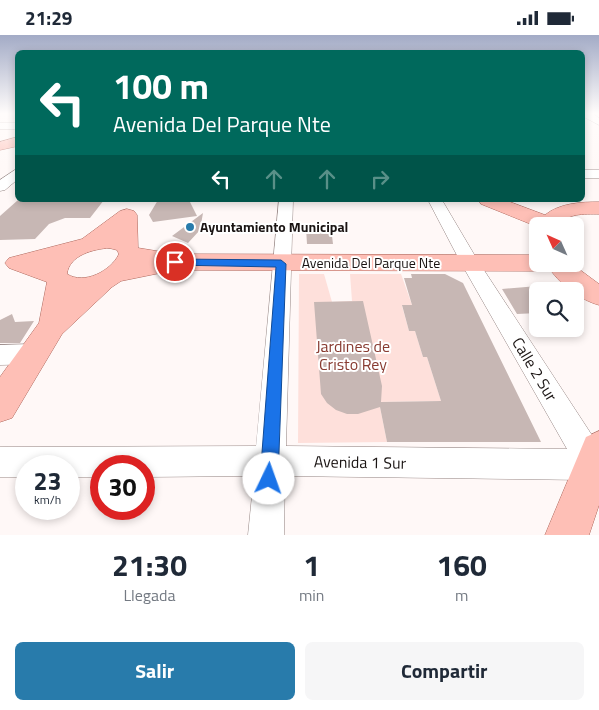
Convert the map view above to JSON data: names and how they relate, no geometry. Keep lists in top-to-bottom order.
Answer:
{
  "streets": {
    "main road": ["Avenida Del Parque Nte"],
    "street": ["Calle 2 Sur", "Avenida 1 Sur"]
  },
  "crossings": [
    ["Avenida Del Parque Nte", "Calle 2 Sur"],
    ["Calle 2 Sur", "Avenida 1 Sur"]
  ],
  "parks": ["Jardines de Cristo Rey"],
  "places": ["Ayuntamiento Municipal"],
  "north": "top left",
  "page": {
    "status": "21:29",
    "turn": ["100 m", "Avenida Del Parque Nte"],
    "speed": "23 km/h",
    "limit": "30",
    "eta": [
      "21:30",
      "Llegada",
      "1",
      "min",
      "160",
      "m"
    ],
    "buttons": ["Salir", "Compartir"]
  }
}
